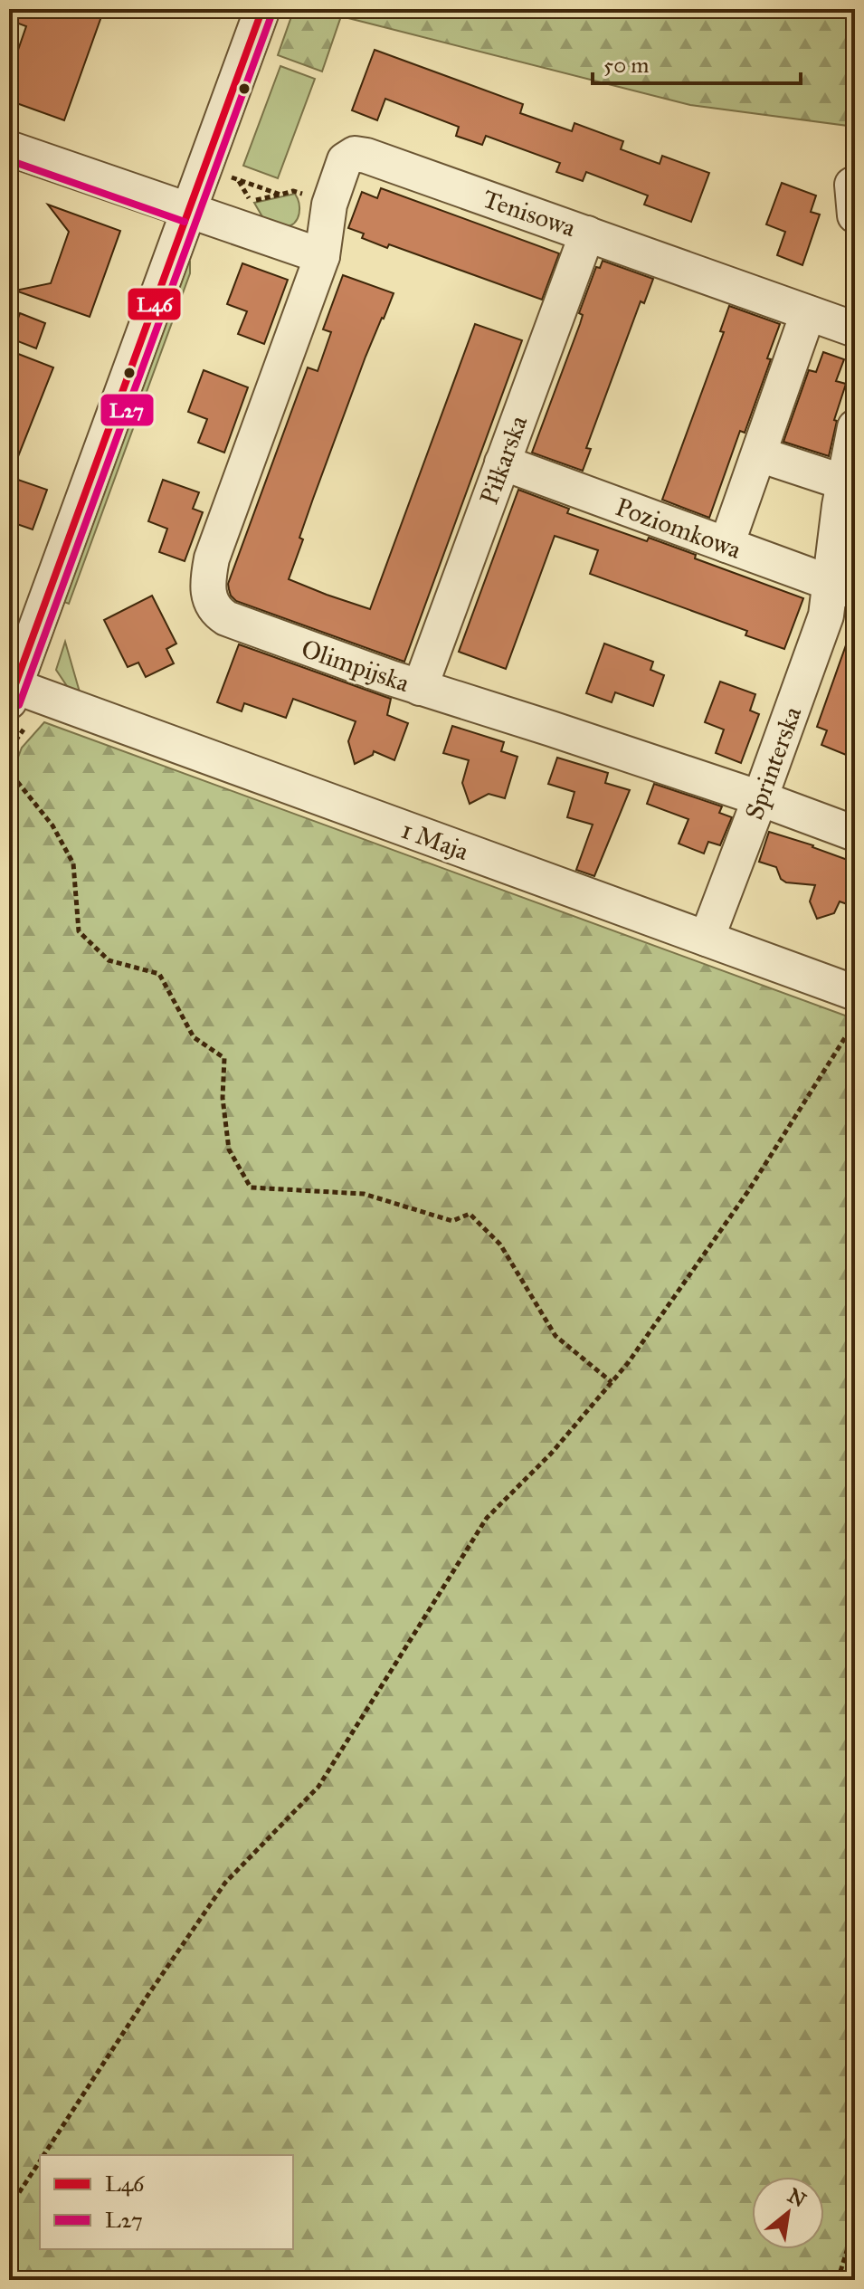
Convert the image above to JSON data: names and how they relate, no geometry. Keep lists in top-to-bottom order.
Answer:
{
  "streets": {
    "street": [
      "Tenisowa",
      "Piłkarska",
      "Poziomkowa",
      "Olimpijska",
      "Sprinterska",
      "1 Maja"
    ]
  },
  "crossings": [
    ["Tenisowa", "Piłkarska"],
    ["Tenisowa", "Olimpijska"],
    ["Piłkarska", "Poziomkowa"],
    ["Piłkarska", "Olimpijska"],
    ["Poziomkowa", "Sprinterska"],
    ["Olimpijska", "Sprinterska"],
    ["Sprinterska", "1 Maja"]
  ],
  "lines": ["transit line L46", "transit line L27"],
  "legend": ["L46", "L27"],
  "scale_bar": "50 m",
  "north": "top right"
}
